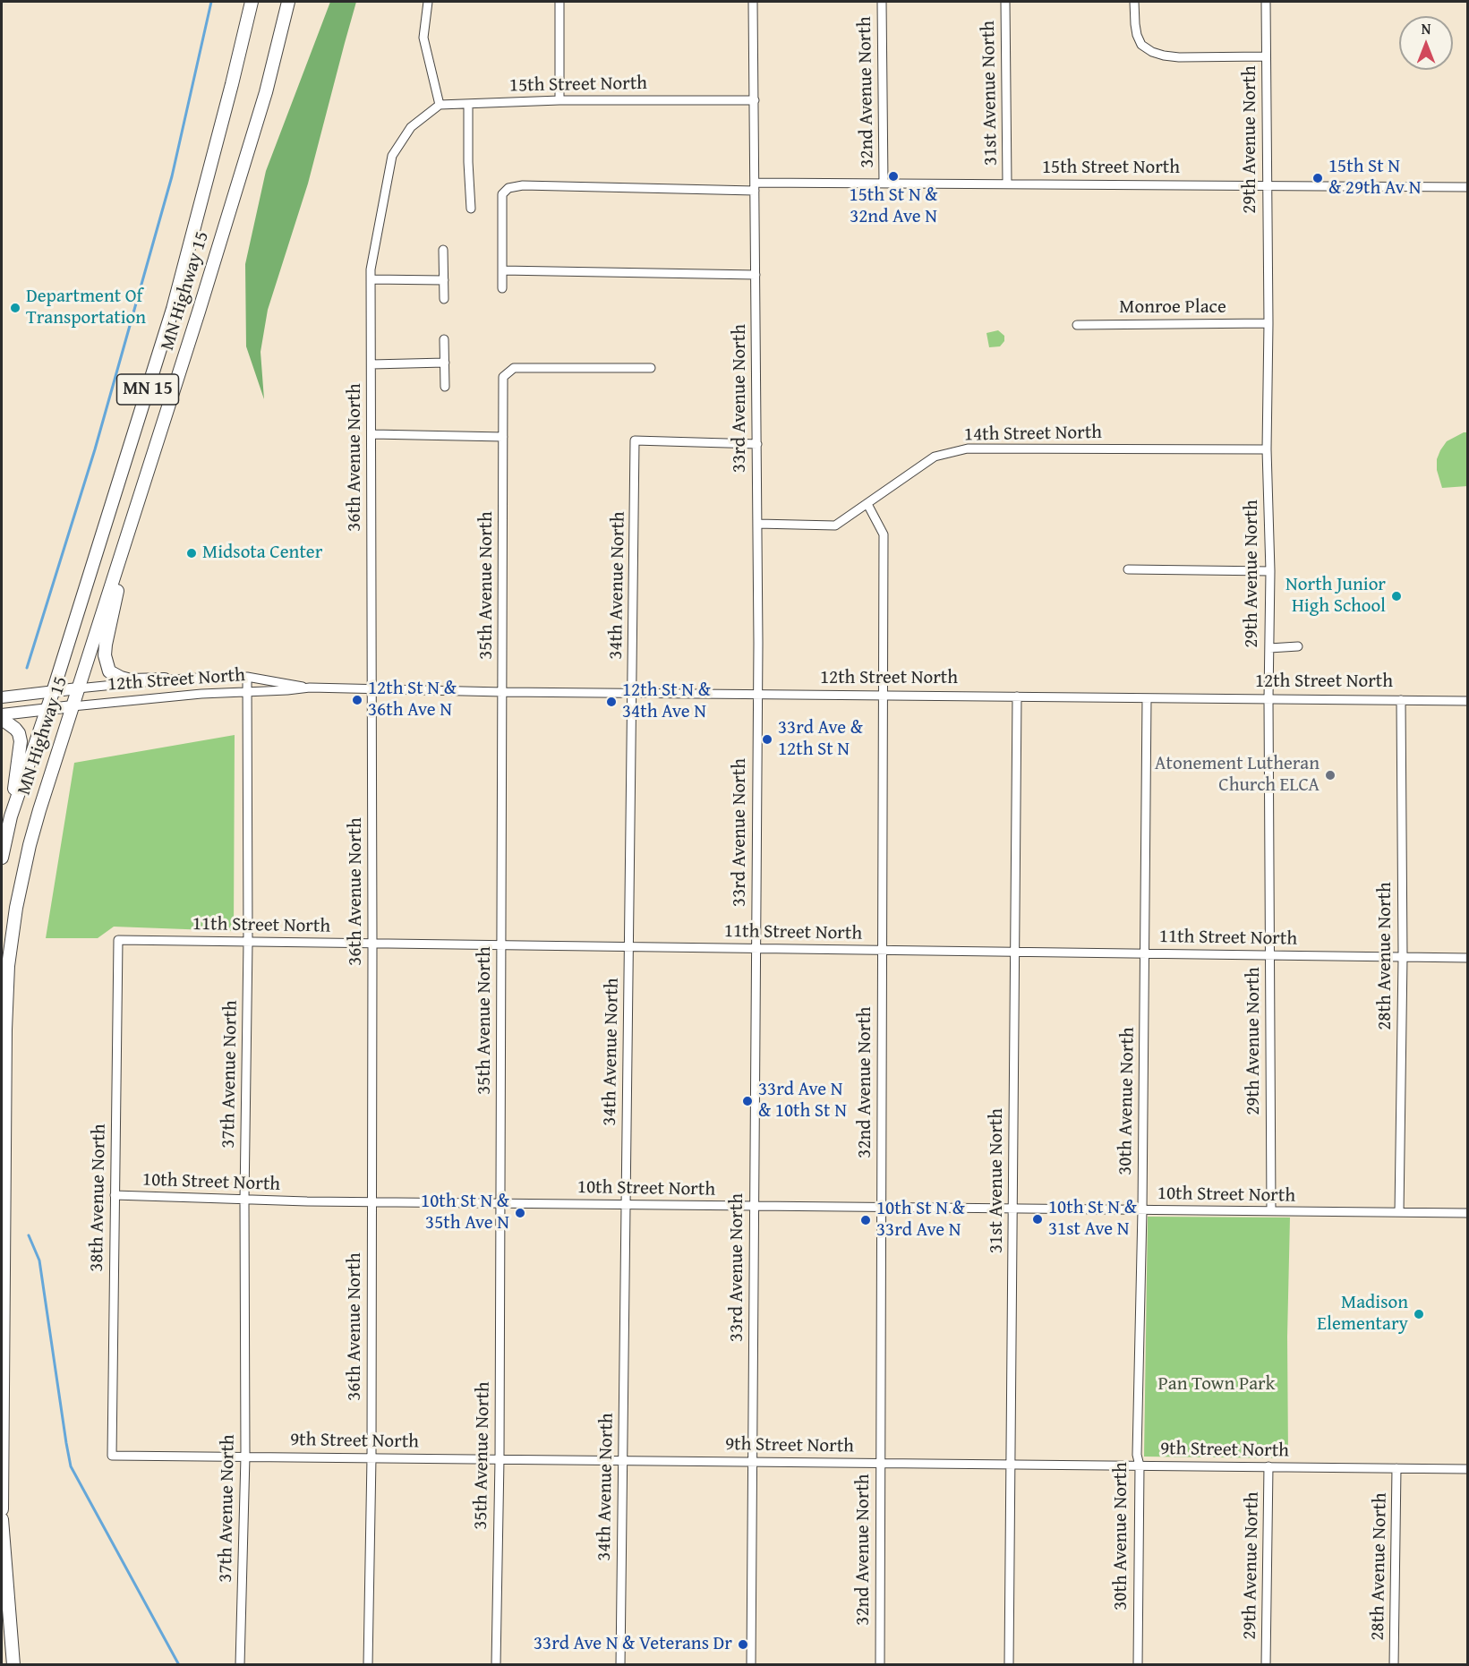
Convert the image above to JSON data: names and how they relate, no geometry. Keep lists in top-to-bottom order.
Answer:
{
  "streets": {
    "highway": ["MN Highway 15", "MN 15"],
    "main road": ["12th Street North"],
    "street": [
      "15th Street North",
      "32nd Avenue North",
      "31st Avenue North",
      "29th Avenue North",
      "Monroe Place",
      "33rd Avenue North",
      "14th Street North",
      "36th Avenue North",
      "35th Avenue North",
      "34th Avenue North",
      "11th Street North",
      "28th Avenue North",
      "37th Avenue North",
      "30th Avenue North",
      "10th Street North",
      "38th Avenue North",
      "9th Street North"
    ]
  },
  "crossings": [
    ["15th Street North", "32nd Avenue North"],
    ["15th Street North", "31st Avenue North"],
    ["15th Street North", "29th Avenue North"],
    ["15th Street North", "33rd Avenue North"],
    ["15th Street North", "36th Avenue North"],
    ["32nd Avenue North", "14th Street North"],
    ["32nd Avenue North", "12th Street North"],
    ["32nd Avenue North", "11th Street North"],
    ["32nd Avenue North", "10th Street North"],
    ["32nd Avenue North", "9th Street North"],
    ["31st Avenue North", "12th Street North"],
    ["31st Avenue North", "11th Street North"],
    ["31st Avenue North", "10th Street North"],
    ["31st Avenue North", "9th Street North"],
    ["29th Avenue North", "Monroe Place"],
    ["29th Avenue North", "14th Street North"],
    ["29th Avenue North", "12th Street North"],
    ["29th Avenue North", "11th Street North"],
    ["29th Avenue North", "10th Street North"],
    ["29th Avenue North", "9th Street North"],
    ["MN Highway 15", "12th Street North"],
    ["33rd Avenue North", "14th Street North"],
    ["33rd Avenue North", "34th Avenue North"],
    ["33rd Avenue North", "12th Street North"],
    ["33rd Avenue North", "11th Street North"],
    ["33rd Avenue North", "10th Street North"],
    ["33rd Avenue North", "9th Street North"],
    ["36th Avenue North", "12th Street North"],
    ["36th Avenue North", "11th Street North"],
    ["36th Avenue North", "10th Street North"],
    ["36th Avenue North", "9th Street North"],
    ["35th Avenue North", "12th Street North"],
    ["35th Avenue North", "11th Street North"],
    ["35th Avenue North", "10th Street North"],
    ["35th Avenue North", "9th Street North"],
    ["34th Avenue North", "12th Street North"],
    ["34th Avenue North", "11th Street North"],
    ["34th Avenue North", "10th Street North"],
    ["34th Avenue North", "9th Street North"],
    ["12th Street North", "28th Avenue North"],
    ["12th Street North", "37th Avenue North"],
    ["12th Street North", "30th Avenue North"],
    ["11th Street North", "28th Avenue North"],
    ["11th Street North", "37th Avenue North"],
    ["11th Street North", "30th Avenue North"],
    ["11th Street North", "38th Avenue North"],
    ["28th Avenue North", "10th Street North"],
    ["28th Avenue North", "9th Street North"],
    ["37th Avenue North", "10th Street North"],
    ["37th Avenue North", "9th Street North"],
    ["30th Avenue North", "10th Street North"],
    ["30th Avenue North", "9th Street North"],
    ["10th Street North", "38th Avenue North"],
    ["38th Avenue North", "9th Street North"]
  ],
  "parks": ["Pan Town Park"],
  "places": [
    "15th St N & 32nd Ave N",
    "15th St N & 29th Av N",
    "Department Of Transportation",
    "Midsota Center",
    "North Junior High School",
    "12th St N & 36th Ave N",
    "12th St N & 34th Ave N",
    "33rd Ave & 12th St N",
    "Atonement Lutheran Church ELCA",
    "33rd Ave N & 10th St N",
    "10th St N & 35th Ave N",
    "10th St N & 31st Ave N",
    "10th St N & 33rd Ave N",
    "Madison Elementary",
    "33rd Ave N & Veterans Dr"
  ],
  "north": "top"
}
